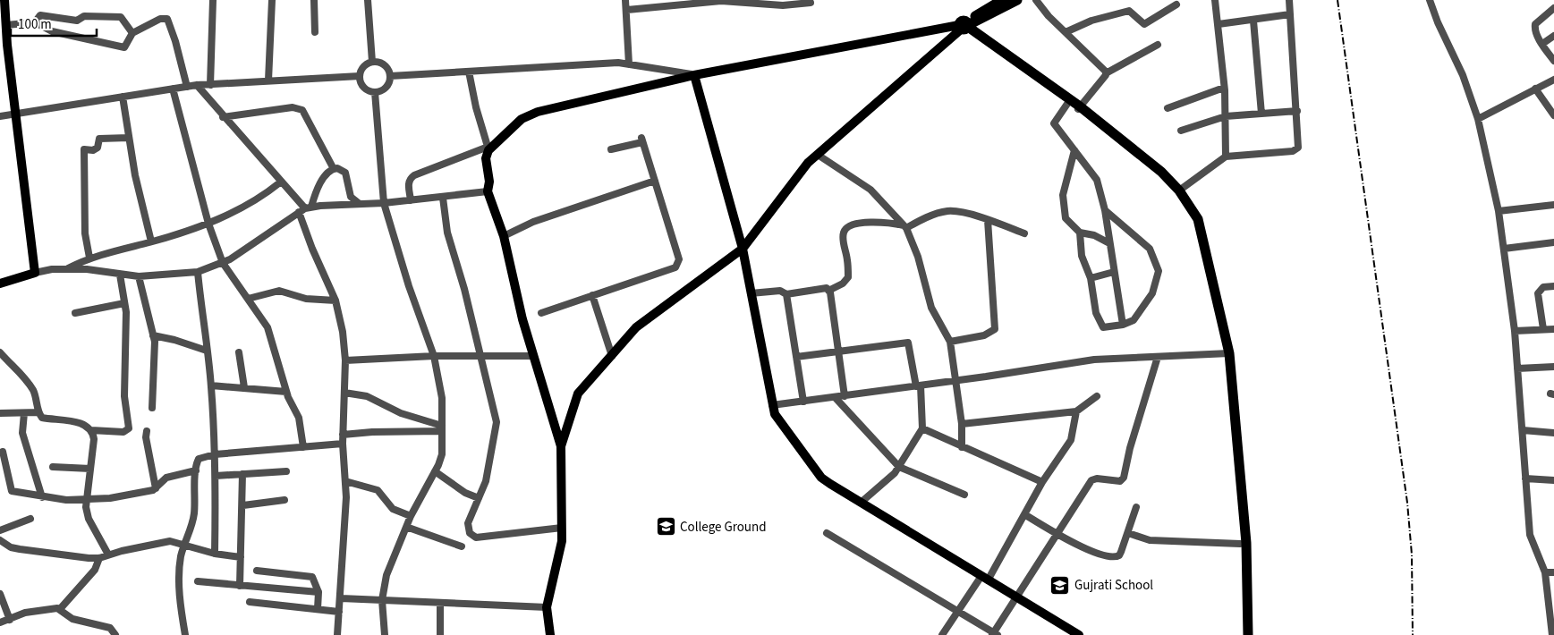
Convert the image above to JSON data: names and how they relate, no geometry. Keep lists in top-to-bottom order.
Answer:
{
  "places": {
    "school or university": ["College Ground", "Gujrati School"]
  },
  "scale_bar": "100 m"
}
